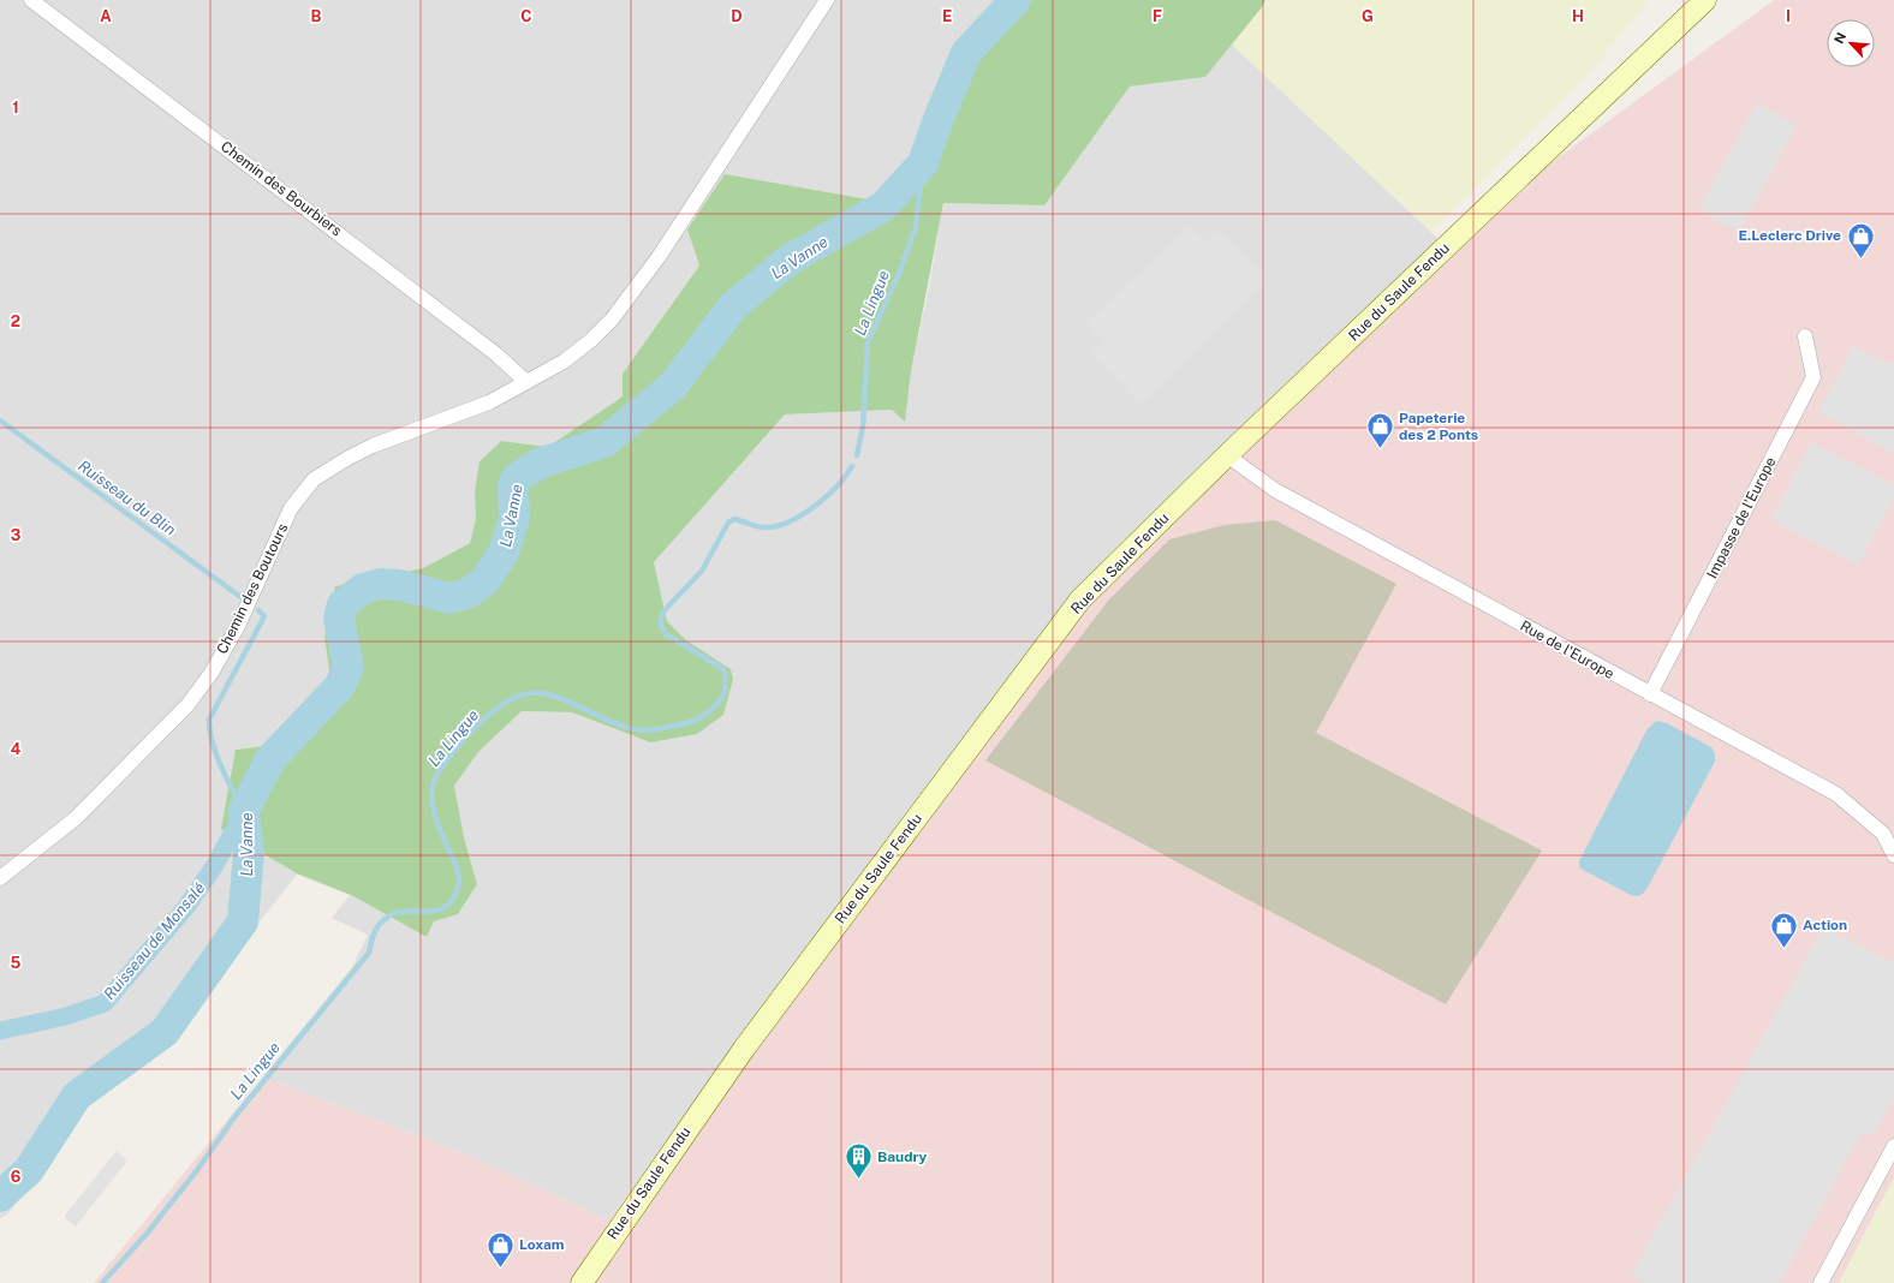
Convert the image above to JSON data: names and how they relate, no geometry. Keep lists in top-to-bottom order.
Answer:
{
  "streets": {
    "street": [
      "Chemin des Bourbiers",
      "Rue du Saule Fendu",
      "Impasse de l'Europe",
      "Chemin des Boutours",
      "Rue de l'Europe"
    ]
  },
  "crossings": [
    ["Chemin des Bourbiers", "Chemin des Boutours"],
    ["Rue du Saule Fendu", "Rue de l'Europe"],
    ["Impasse de l'Europe", "Rue de l'Europe"]
  ],
  "water": [
    "La Vanne",
    "La Lingue",
    "Ruisseau du Blin",
    "Ruisseau de Monsalé"
  ],
  "places": {
    "shop": [
      "E.Leclerc Drive",
      "Papeterie des 2 Ponts",
      "Action",
      "Loxam"
    ],
    "building": ["Baudry"]
  },
  "north": "top left",
  "grid": {
    "columns": [
      "A",
      "B",
      "C",
      "D",
      "E",
      "F",
      "G",
      "H",
      "I"
    ],
    "rows": [
      "1",
      "2",
      "3",
      "4",
      "5",
      "6"
    ]
  }
}
